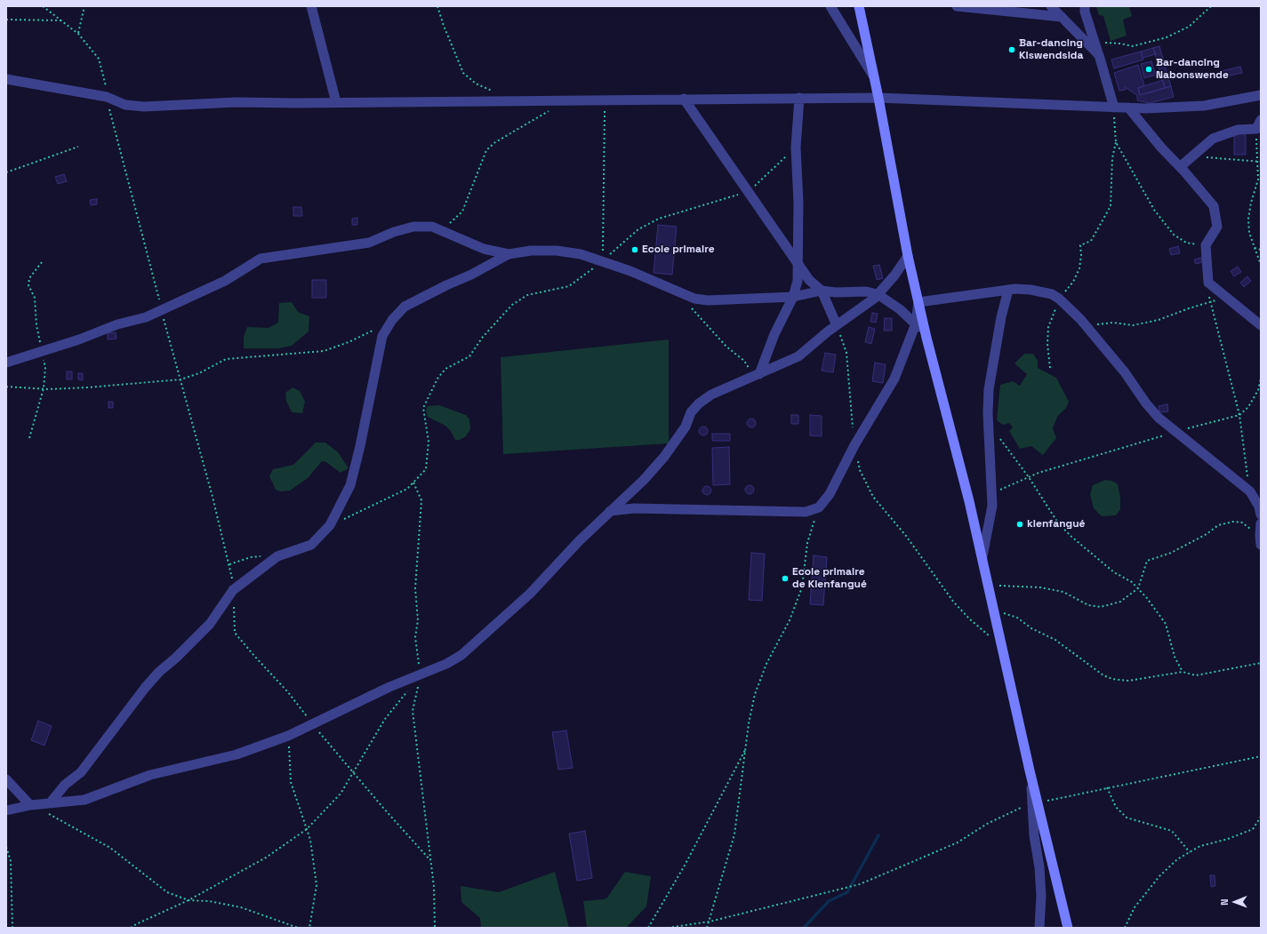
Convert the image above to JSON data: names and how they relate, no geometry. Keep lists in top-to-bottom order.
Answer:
{
  "places": [
    "Bar-dancing Kiswendsida",
    "Bar-dancing Nabonswende",
    "Ecole primaire",
    "kienfangué",
    "Ecole primaire de Kienfangué"
  ],
  "north": "left"
}
